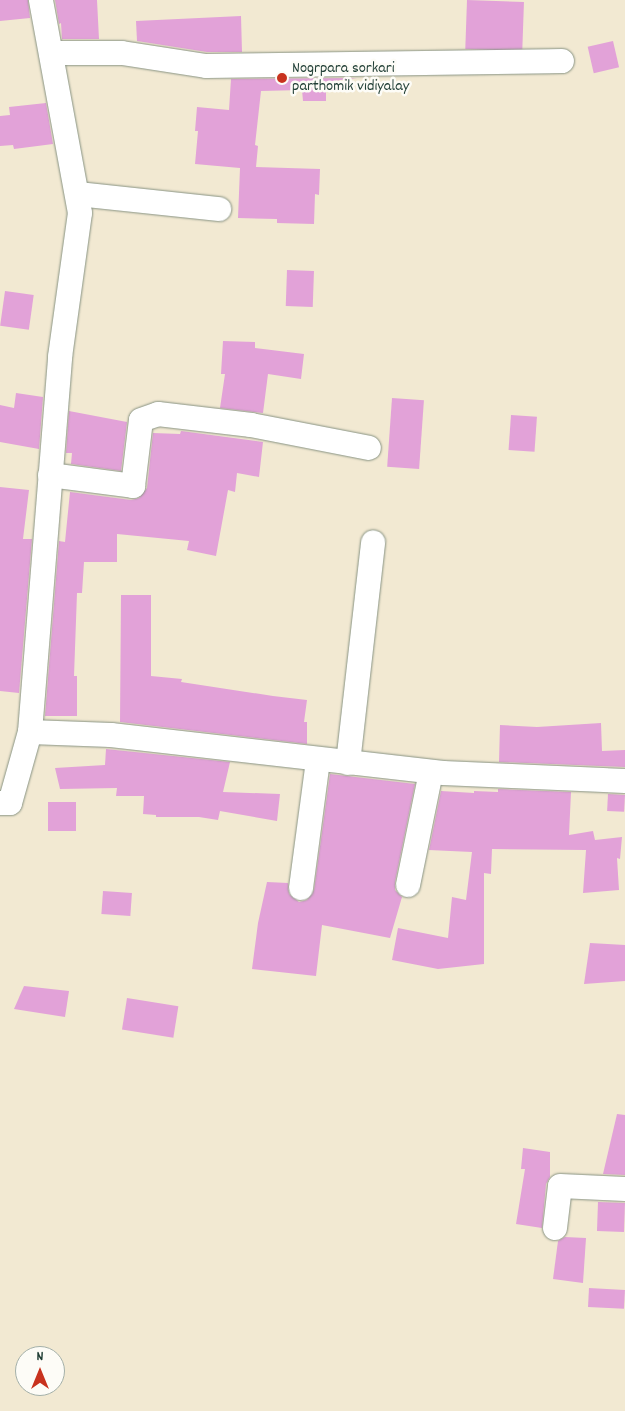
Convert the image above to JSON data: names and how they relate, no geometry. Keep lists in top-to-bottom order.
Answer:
{
  "places": ["Nogrpara sorkari parthomik vidiyalay"],
  "north": "top"
}
